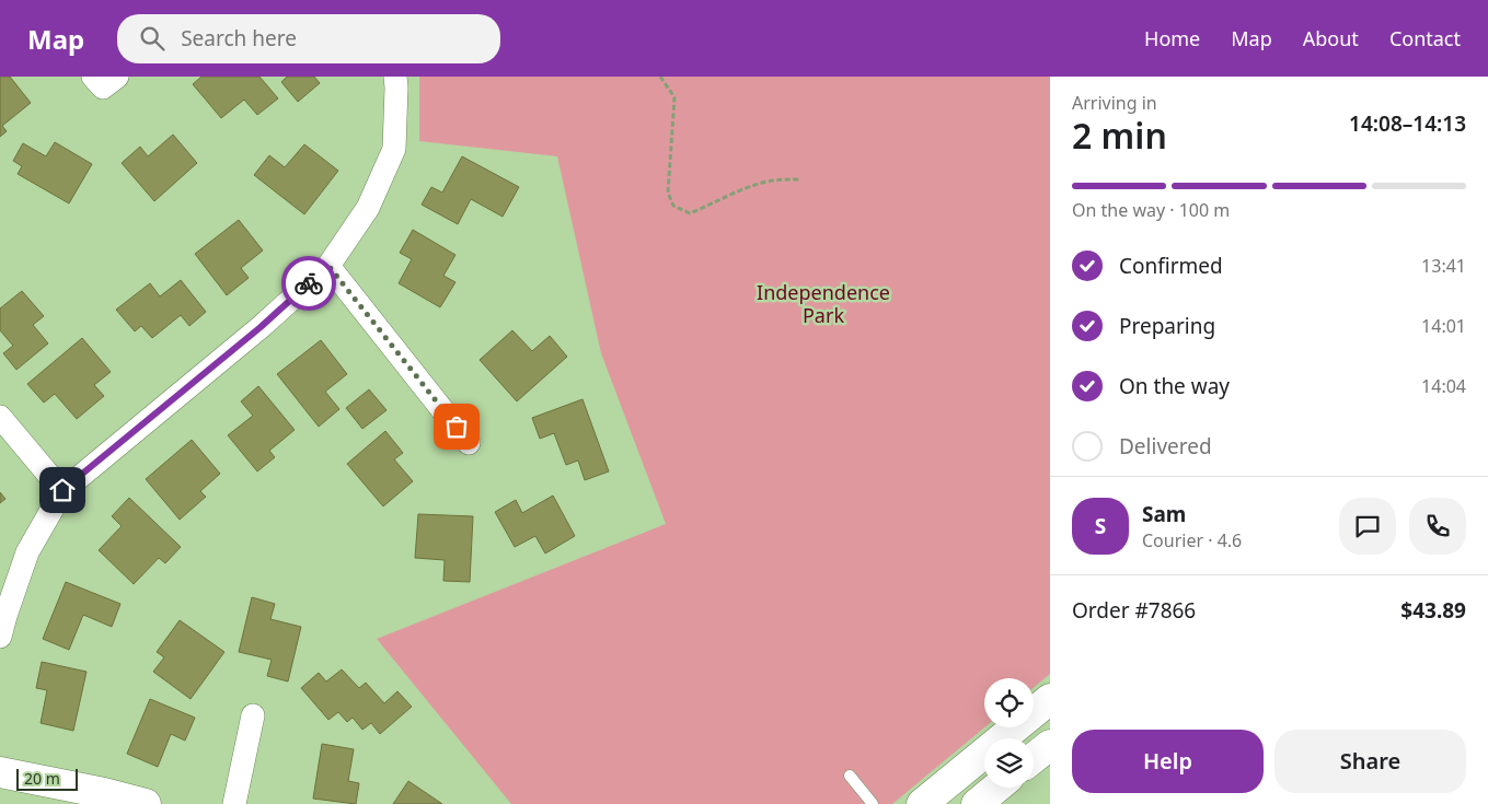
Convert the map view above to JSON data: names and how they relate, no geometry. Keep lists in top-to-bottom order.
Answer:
{
  "parks": ["Independence Park"],
  "scale_bar": "20 m",
  "page": {
    "header": "Map",
    "search": "Search here",
    "nav": [
      "Home",
      "Map",
      "About",
      "Contact"
    ],
    "heading": ["2 min", "Arriving in", "14:08–14:13"],
    "panel": [
      "Sam",
      "Courier · 4.6",
      "Order #7866",
      "$43.89"
    ],
    "bar": "On the way · 100 m",
    "list": [
      ["Confirmed", "13:41"],
      ["Preparing", "14:01"],
      ["On the way", "14:04"],
      "Delivered"
    ],
    "round": "S",
    "buttons": ["Help", "Share"],
    "scale": "20 m"
  }
}
